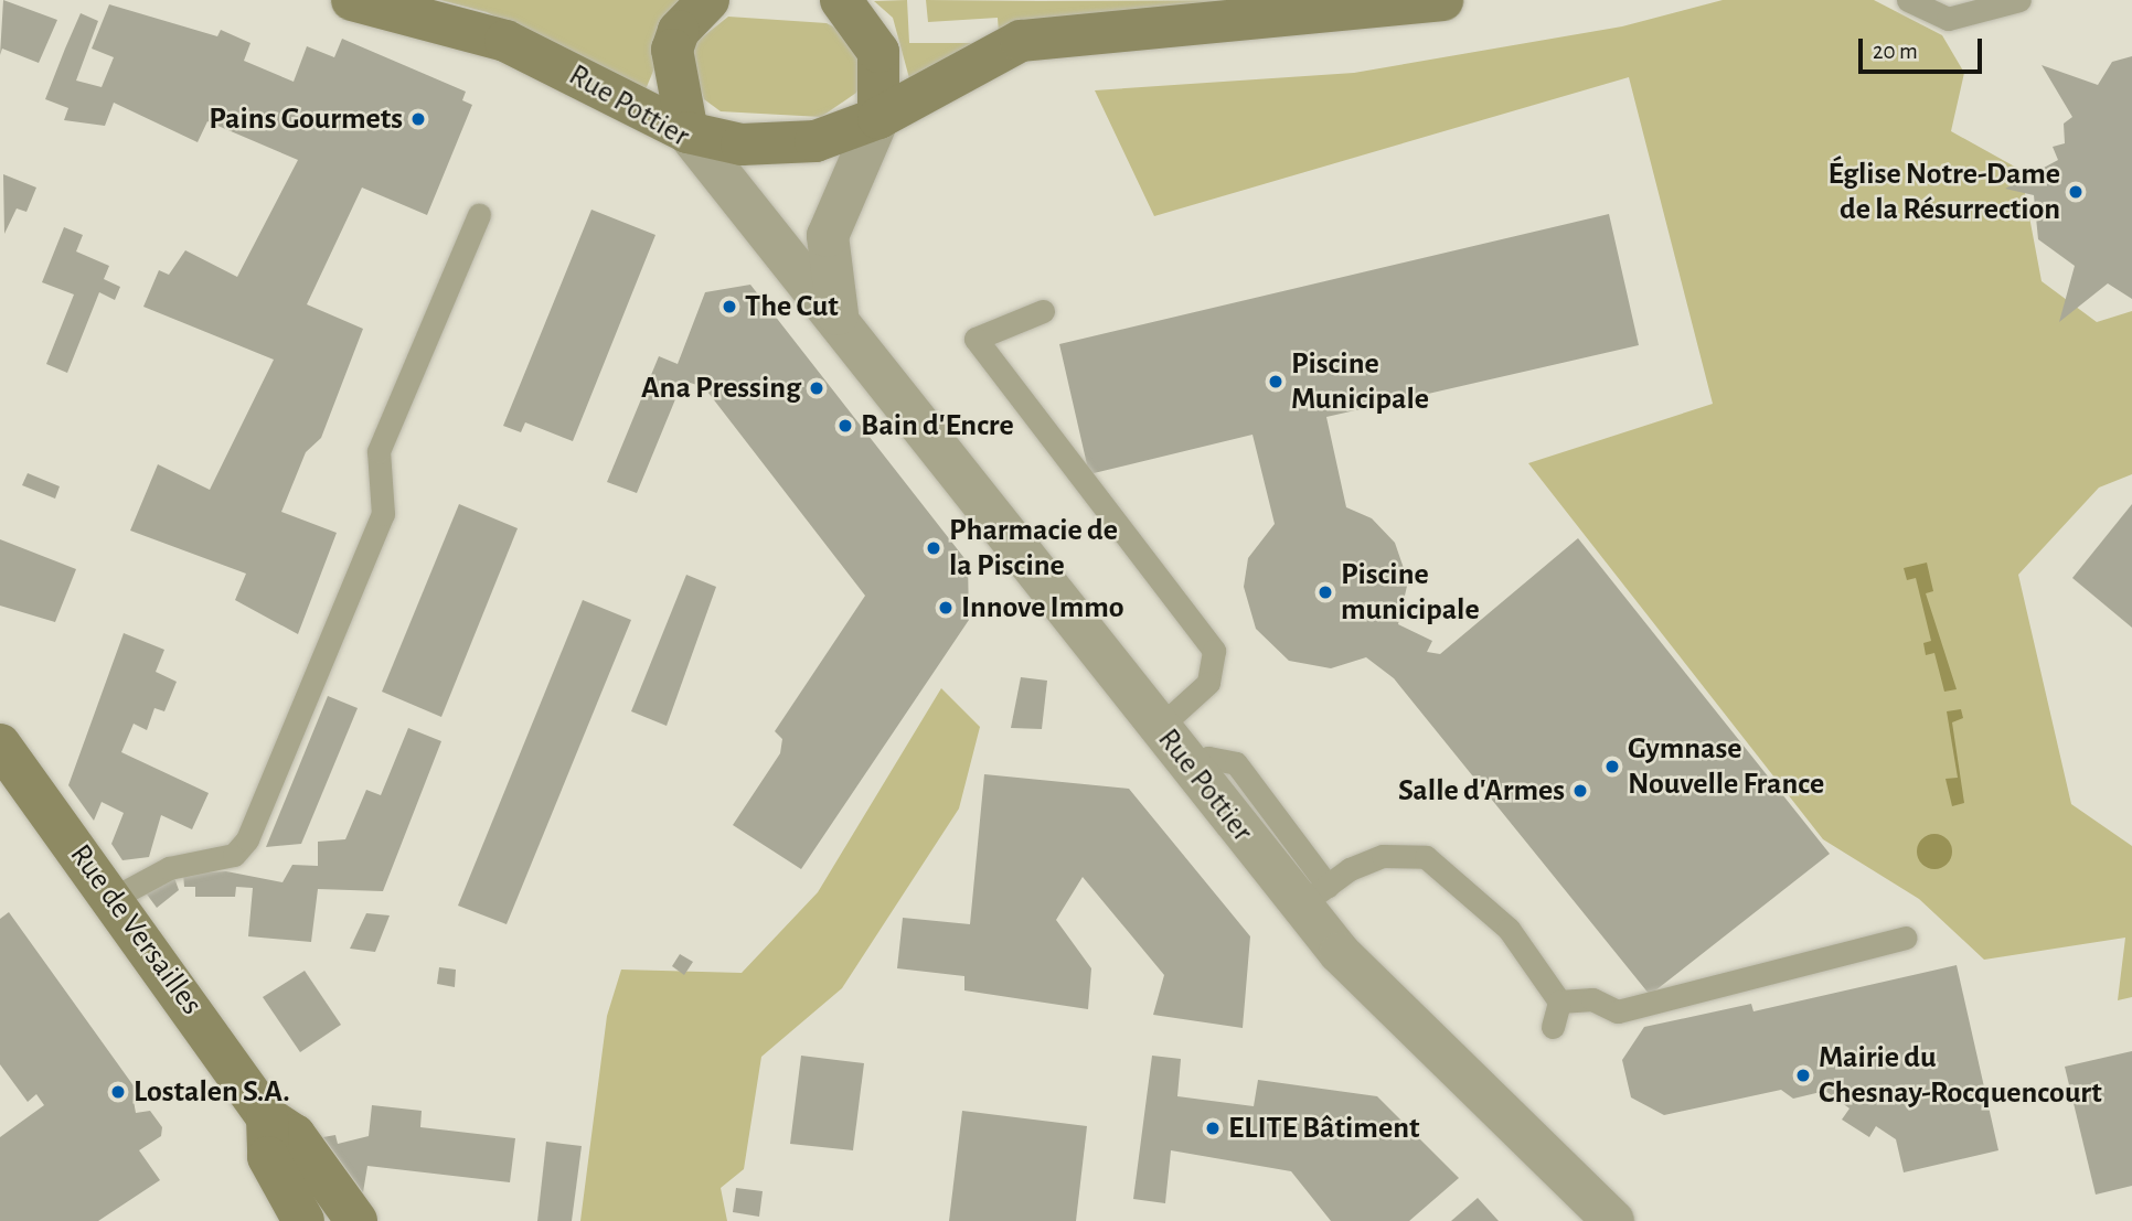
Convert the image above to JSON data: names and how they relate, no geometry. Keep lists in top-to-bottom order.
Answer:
{
  "streets": {
    "main road": ["Rue Pottier", "Rue de Versailles"]
  },
  "places": [
    "Pains Gourmets",
    "Église Notre-Dame de la Résurrection",
    "The Cut",
    "Piscine Municipale",
    "Ana Pressing",
    "Bain d'Encre",
    "Pharmacie de la Piscine",
    "Piscine municipale",
    "Innove Immo",
    "Gymnase Nouvelle France",
    "Salle d'Armes",
    "Mairie du Chesnay-Rocquencourt",
    "Lostalen S.A.",
    "ELITE Bâtiment"
  ],
  "scale_bar": "20 m"
}
